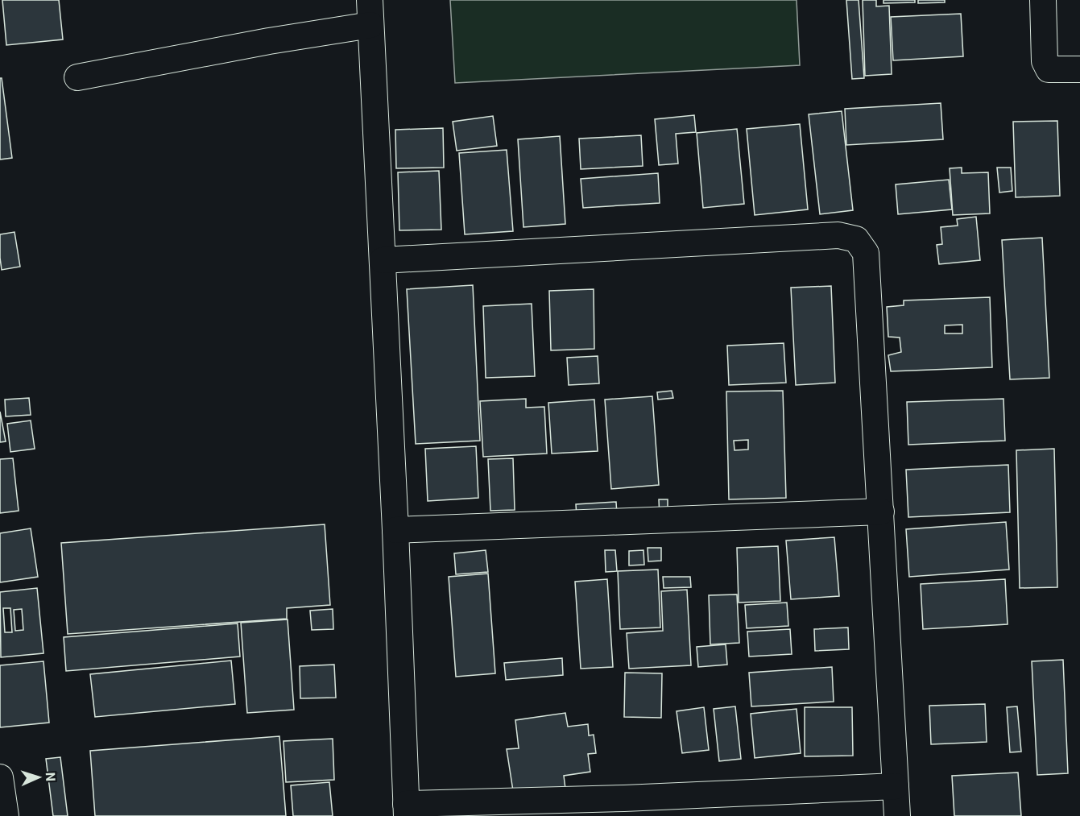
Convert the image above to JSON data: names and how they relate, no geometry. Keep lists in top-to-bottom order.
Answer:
{
  "north": "right"
}
